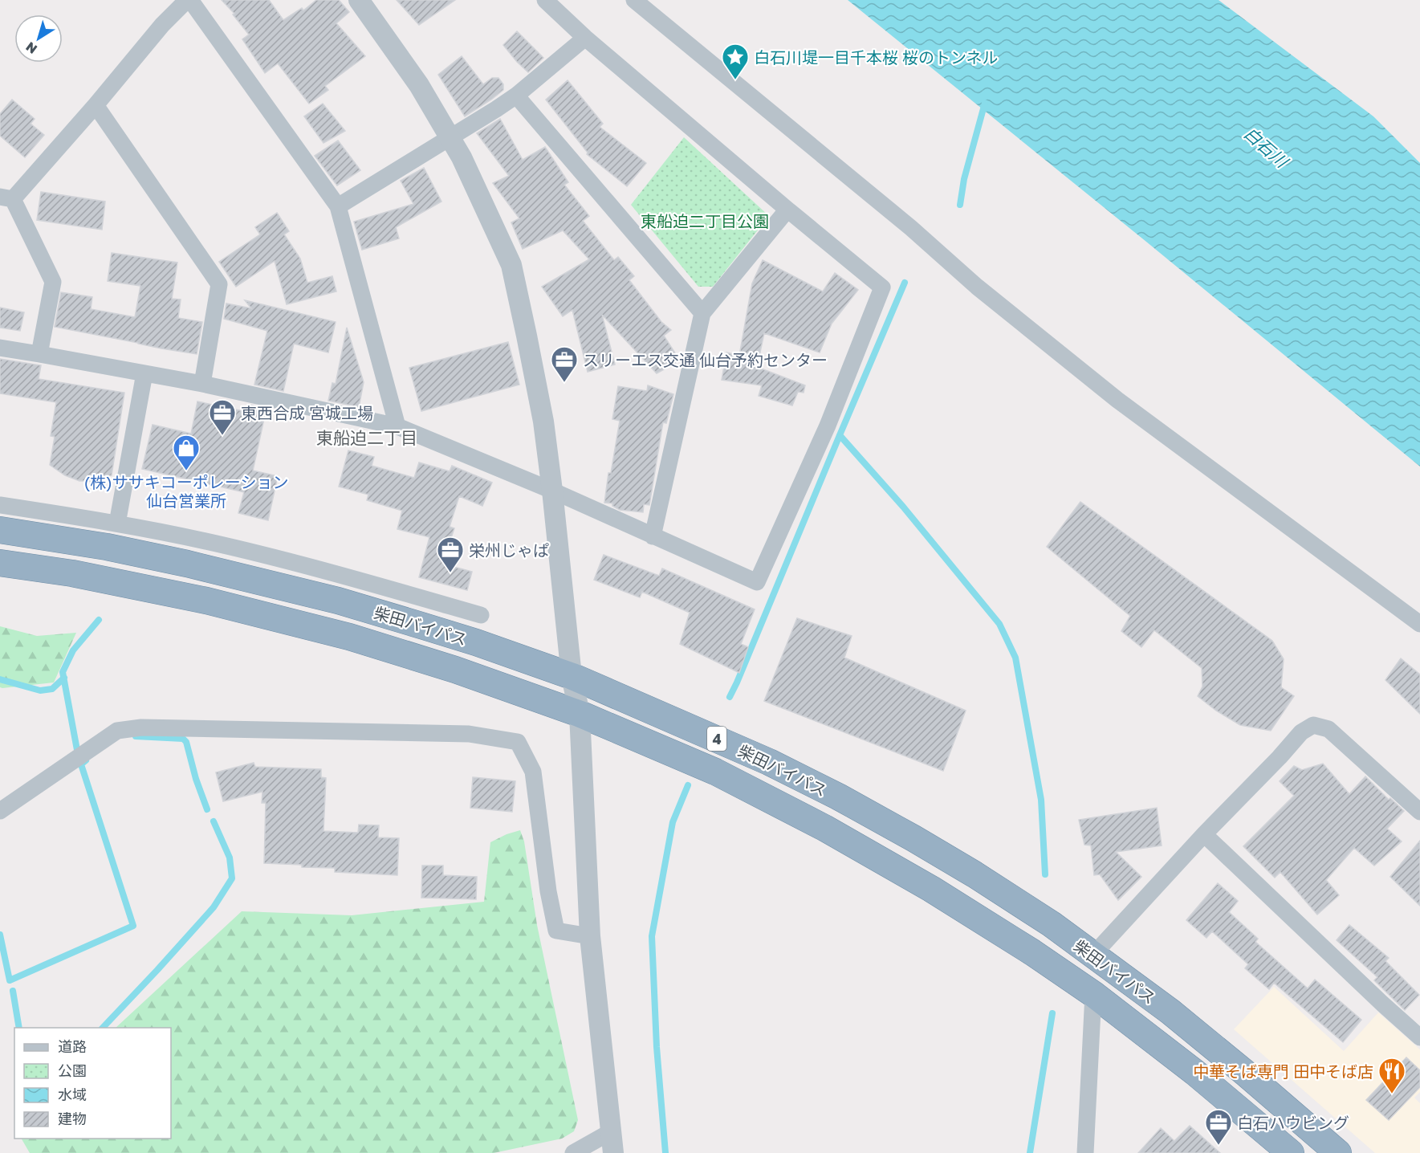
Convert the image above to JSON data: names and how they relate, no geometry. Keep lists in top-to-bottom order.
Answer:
{
  "streets": {
    "highway": ["柴田バイパス", "4"]
  },
  "districts": ["東船迫二丁目"],
  "water": ["白石川"],
  "parks": ["東船迫二丁目公園"],
  "places": {
    "place": ["白石川堤一目千本桜 桜のトンネル"],
    "office": [
      "スリーエス交通 仙台予約センター",
      "東西合成 宮城工場",
      "栄州じゃぱ",
      "白石ハウビング"
    ],
    "shop": ["(株)ササキコーポレーション 仙台営業所"],
    "restaurant": ["中華そば専門 田中そば店"]
  },
  "legend": [
    "道路",
    "公園",
    "水域",
    "建物"
  ],
  "north": "bottom left"
}
